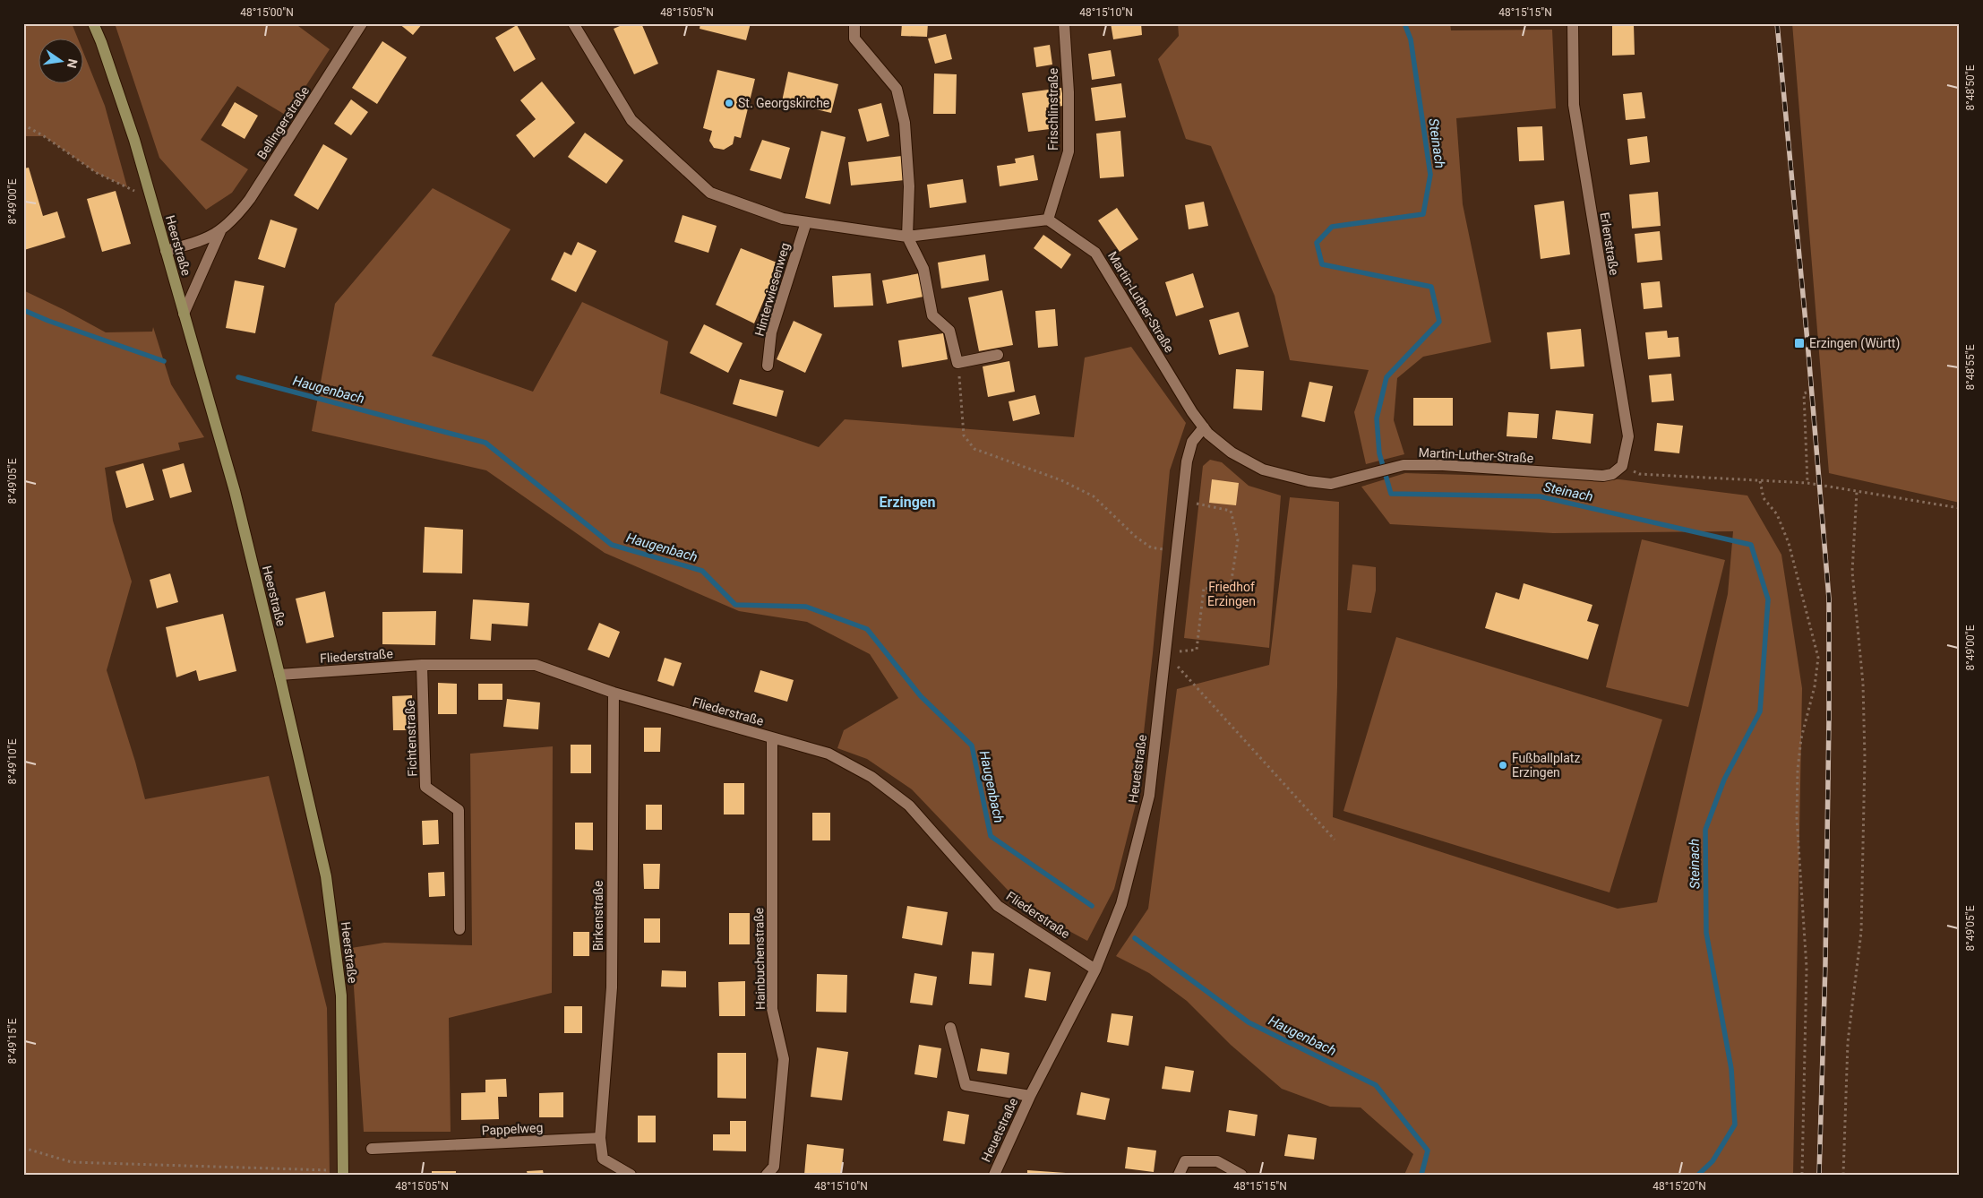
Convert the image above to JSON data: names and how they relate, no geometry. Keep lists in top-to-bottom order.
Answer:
{
  "streets": {
    "main road": ["Heerstraße"],
    "street": [
      "Frischlinstraße",
      "Bellingerstraße",
      "Erlenstraße",
      "Hinterwiesenweg",
      "Martin-Luther-Straße",
      "Fliederstraße",
      "Fichtenstraße",
      "Heuetstraße",
      "Birkenstraße",
      "Hainbuchenstraße",
      "Pappelweg"
    ]
  },
  "crossings": [
    ["Frischlinstraße", "Martin-Luther-Straße"],
    ["Bellingerstraße", "Heerstraße"],
    ["Erlenstraße", "Martin-Luther-Straße"],
    ["Heerstraße", "Fliederstraße"],
    ["Martin-Luther-Straße", "Heuetstraße"],
    ["Fliederstraße", "Fichtenstraße"],
    ["Fliederstraße", "Heuetstraße"],
    ["Fliederstraße", "Birkenstraße"],
    ["Fliederstraße", "Hainbuchenstraße"],
    ["Birkenstraße", "Pappelweg"]
  ],
  "districts": ["Erzingen"],
  "water": ["Steinach", "Haugenbach"],
  "parks": ["Friedhof Erzingen"],
  "places": {
    "other": ["St. Georgskirche", "Fußballplatz Erzingen"],
    "transit": ["Erzingen (Württ)"]
  },
  "north": "right",
  "coordinates": [
    "48°15'00\"N",
    "48°15'05\"N",
    "48°15'10\"N",
    "48°15'15\"N",
    "8°48'50\"E",
    "8°49'00\"E",
    "8°48'55\"E",
    "8°49'05\"E",
    "8°49'10\"E",
    "8°49'15\"E",
    "48°15'20\"N"
  ]
}
